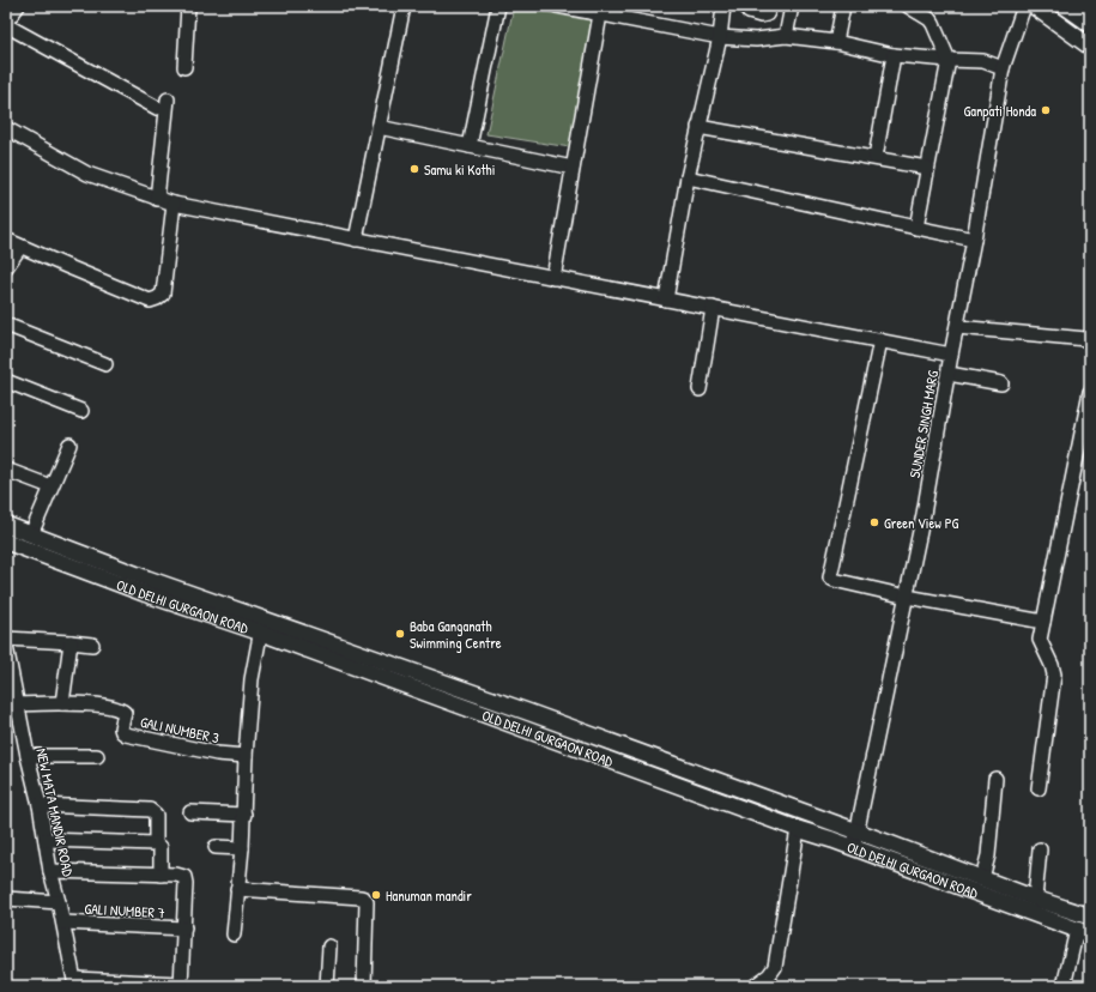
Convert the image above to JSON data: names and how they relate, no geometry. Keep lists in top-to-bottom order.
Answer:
{
  "streets": {
    "main road": ["OLD DELHI GURGAON ROAD"],
    "street": [
      "SUNDER SINGH MARG",
      "GALI NUMBER 3",
      "NEW MATA MANDIR ROAD",
      "GALI NUMBER 7"
    ]
  },
  "crossings": [
    ["SUNDER SINGH MARG", "OLD DELHI GURGAON ROAD"],
    ["GALI NUMBER 3", "NEW MATA MANDIR ROAD"],
    ["NEW MATA MANDIR ROAD", "GALI NUMBER 7"]
  ],
  "places": [
    "Ganpati Honda",
    "Samu ki Kothi",
    "Green View PG",
    "Baba Ganganath Swimming Centre",
    "Hanuman mandir"
  ]
}
